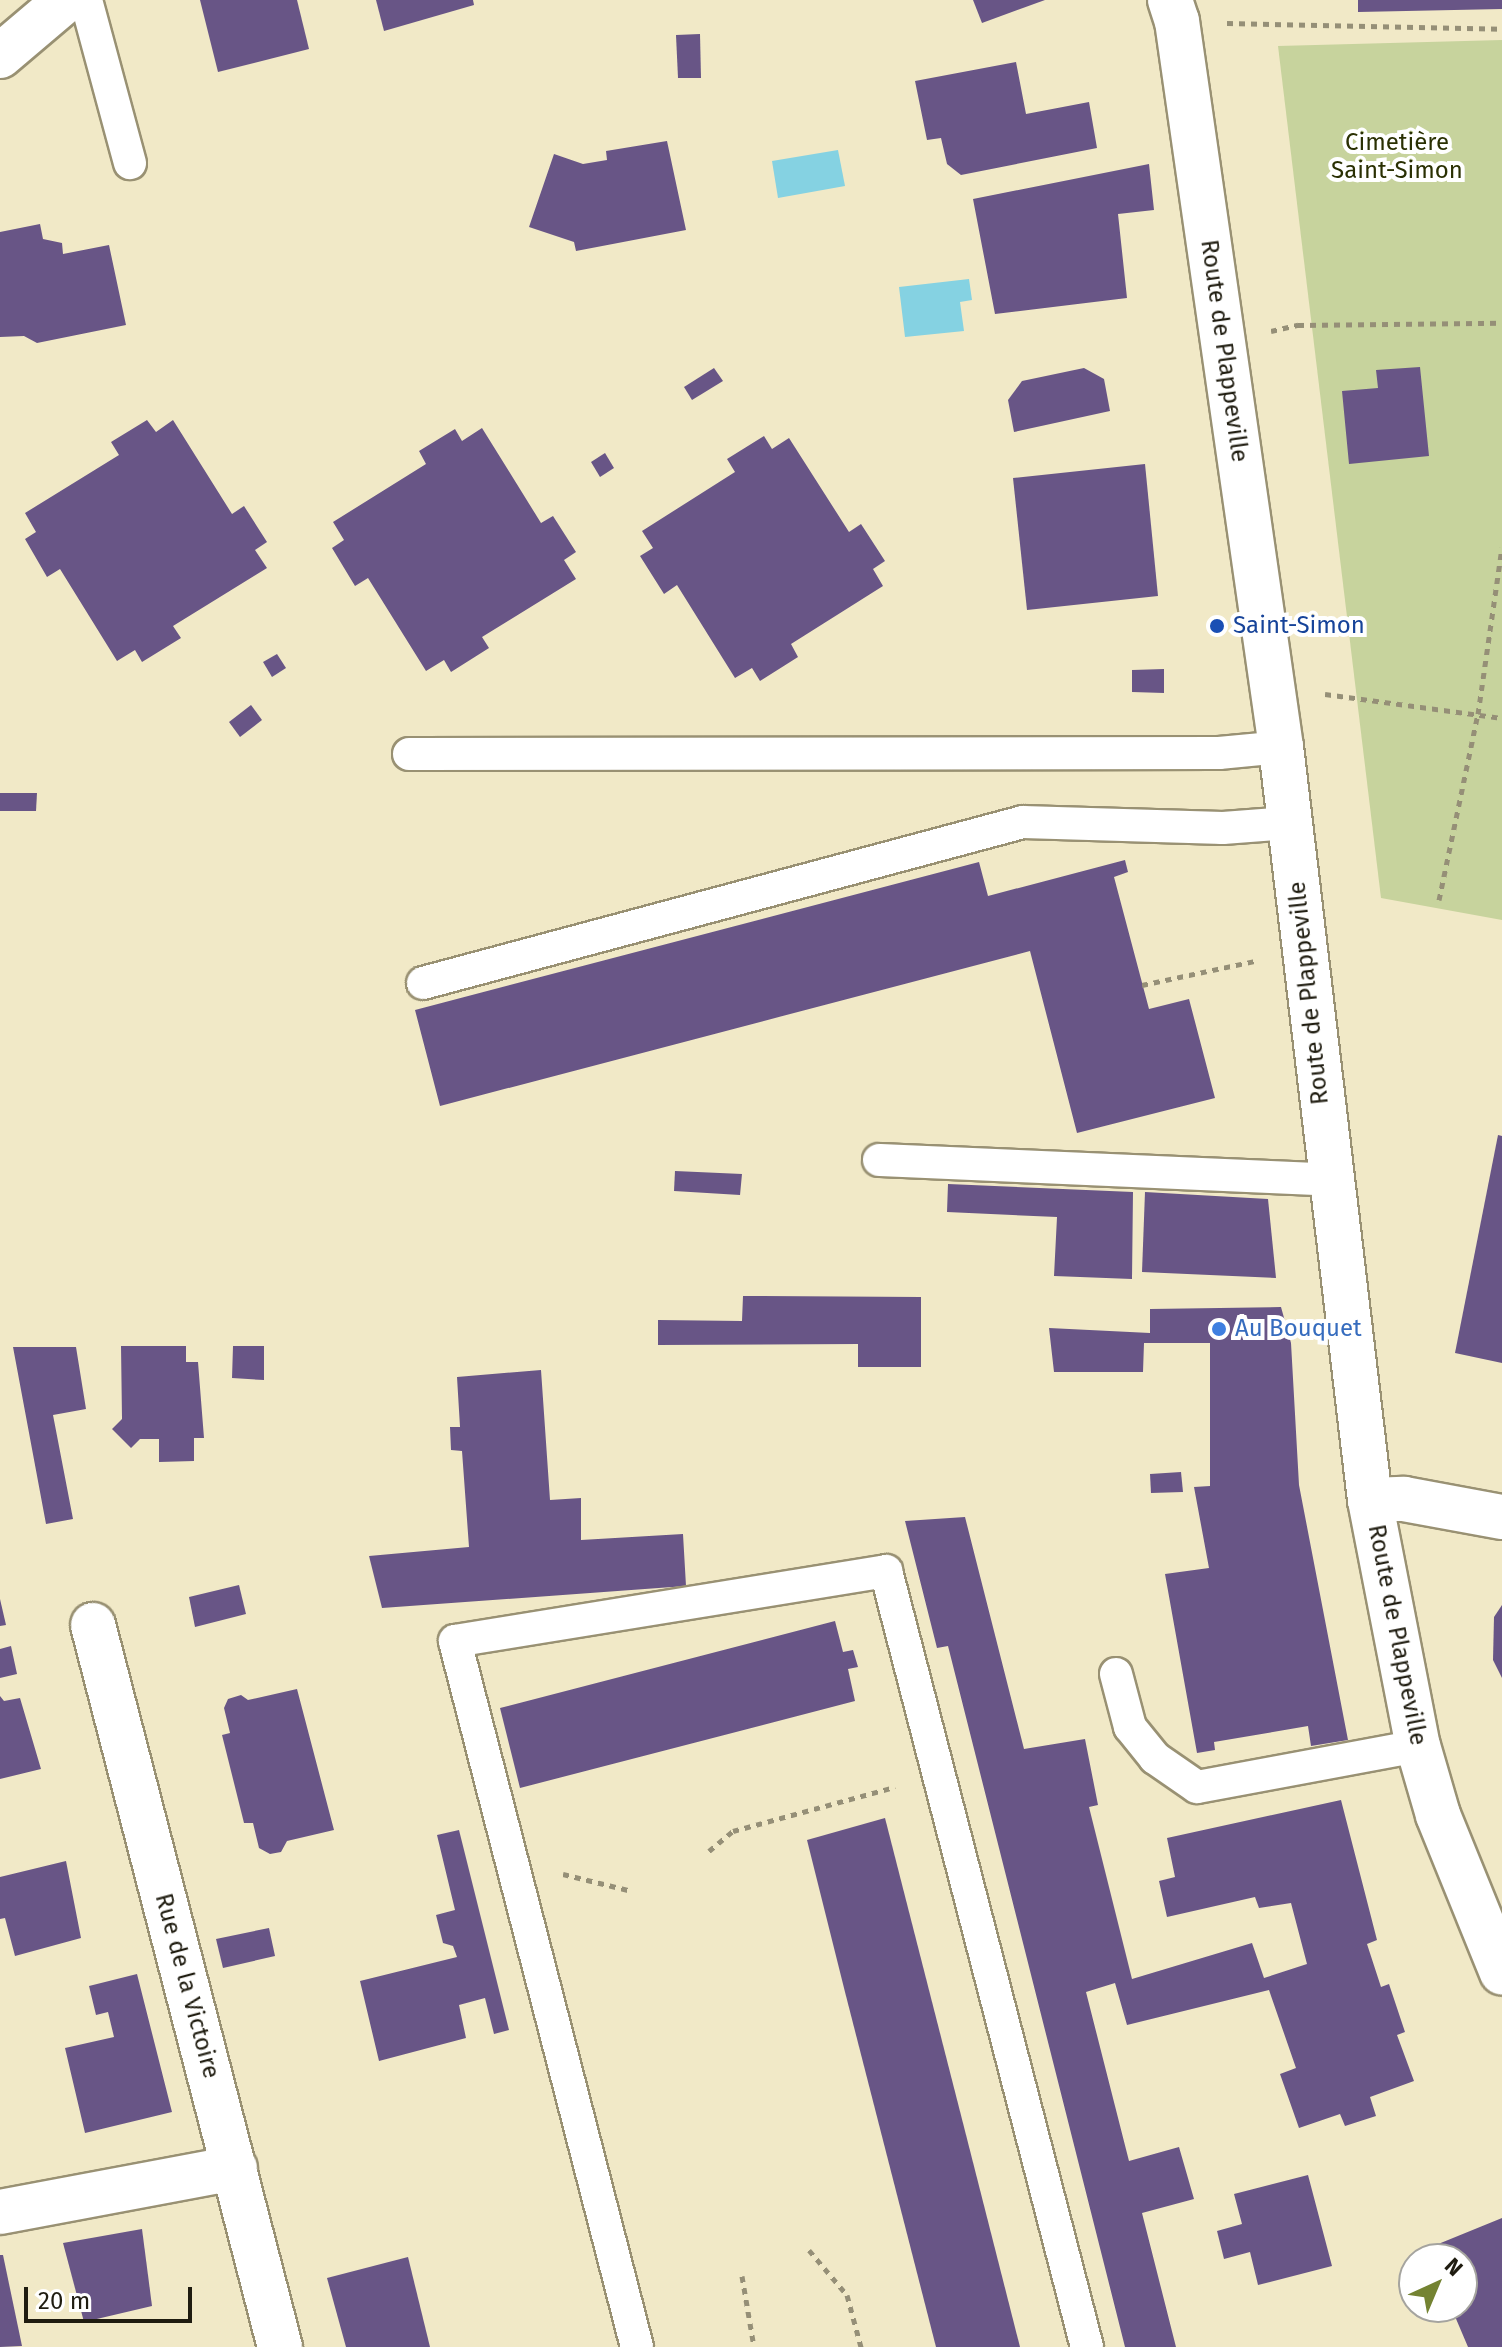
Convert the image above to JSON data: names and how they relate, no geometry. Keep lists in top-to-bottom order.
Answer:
{
  "streets": {
    "street": ["Route de Plappeville", "Rue de la Victoire"]
  },
  "parks": ["Cimetière Saint-Simon"],
  "places": ["Saint-Simon", "Au Bouquet"],
  "scale_bar": "20 m",
  "north": "top right"
}
